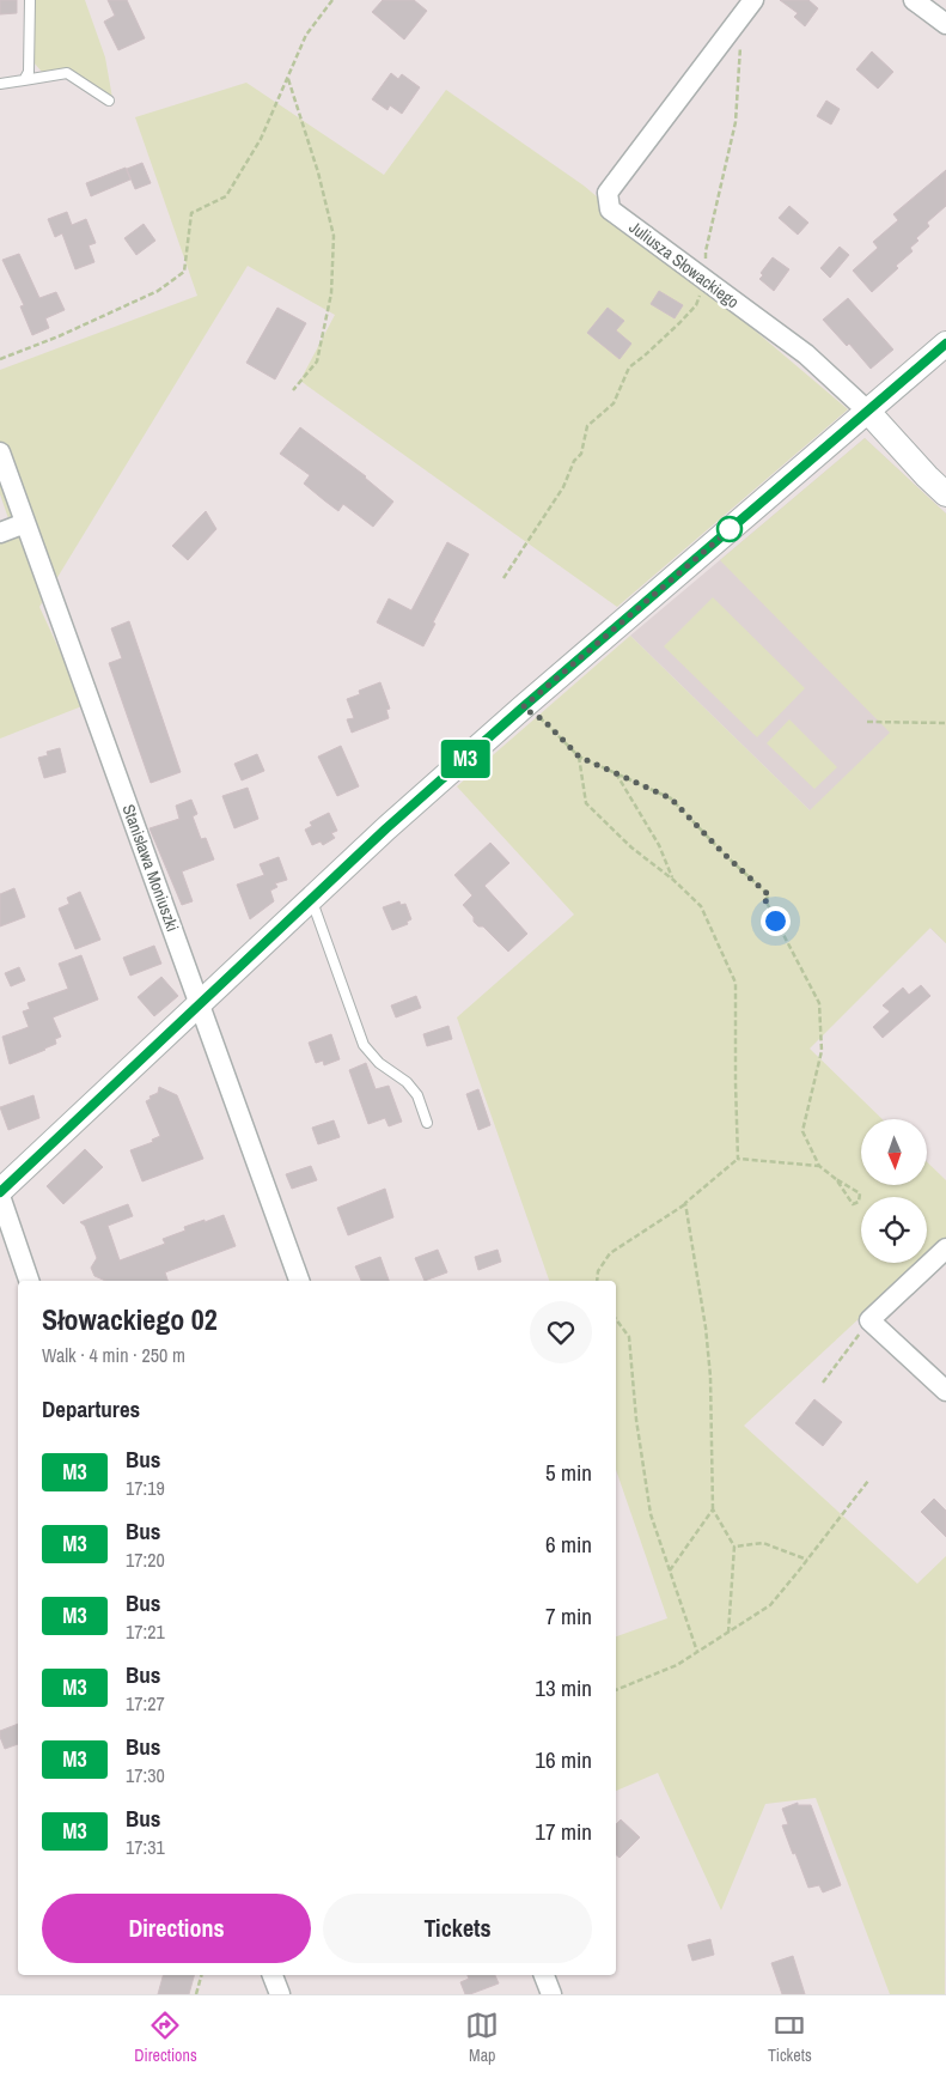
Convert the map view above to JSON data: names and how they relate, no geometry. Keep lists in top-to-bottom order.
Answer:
{
  "streets": {
    "street": ["Juliusza Słowackiego", "Stanisława Moniuszki"]
  },
  "lines": ["bus line M3"],
  "north": "bottom",
  "page": {
    "on_map": "M3",
    "heading": [
      ["Słowackiego 02", "Walk · 4 min · 250 m"],
      "Departures"
    ],
    "list": [
      {
        "mark": "M3",
        "name": "Bus",
        "note": "17:19",
        "value": "5 min"
      },
      {
        "mark": "M3",
        "name": "Bus",
        "note": "17:20",
        "value": "6 min"
      },
      {
        "mark": "M3",
        "name": "Bus",
        "note": "17:21",
        "value": "7 min"
      },
      {
        "mark": "M3",
        "name": "Bus",
        "note": "17:27",
        "value": "13 min"
      },
      {
        "mark": "M3",
        "name": "Bus",
        "note": "17:30",
        "value": "16 min"
      },
      {
        "mark": "M3",
        "name": "Bus",
        "note": "17:31",
        "value": "17 min"
      }
    ],
    "buttons": ["Directions", "Tickets"],
    "tabs": ["Directions", "Map", "Tickets"]
  }
}
